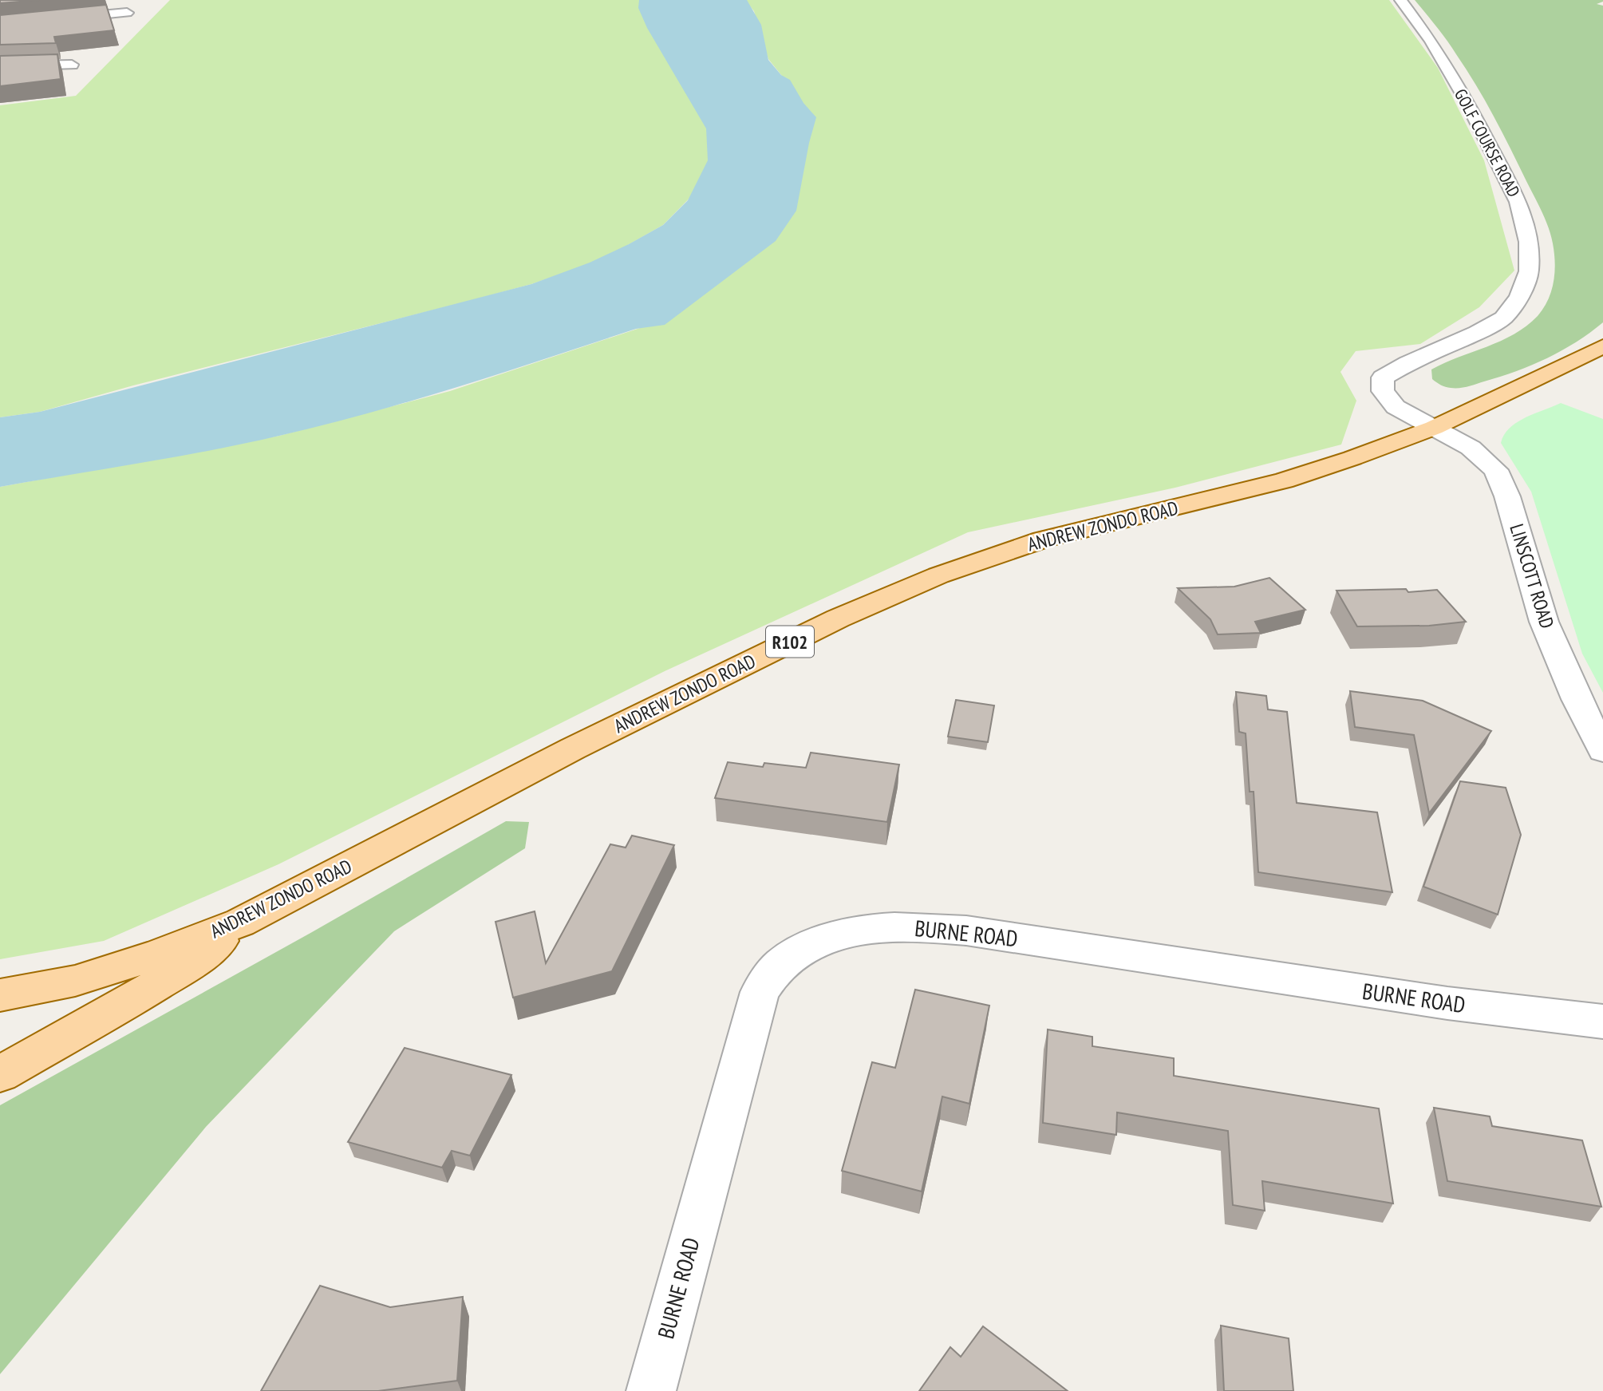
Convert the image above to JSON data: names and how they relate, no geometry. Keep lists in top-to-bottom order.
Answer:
{
  "streets": {
    "main road": ["ANDREW ZONDO ROAD", "R102"],
    "street": ["GOLF COURSE ROAD", "LINSCOTT ROAD", "BURNE ROAD"]
  },
  "crossings": [
    ["GOLF COURSE ROAD", "ANDREW ZONDO ROAD"],
    ["GOLF COURSE ROAD", "LINSCOTT ROAD"],
    ["ANDREW ZONDO ROAD", "LINSCOTT ROAD"]
  ]
}
